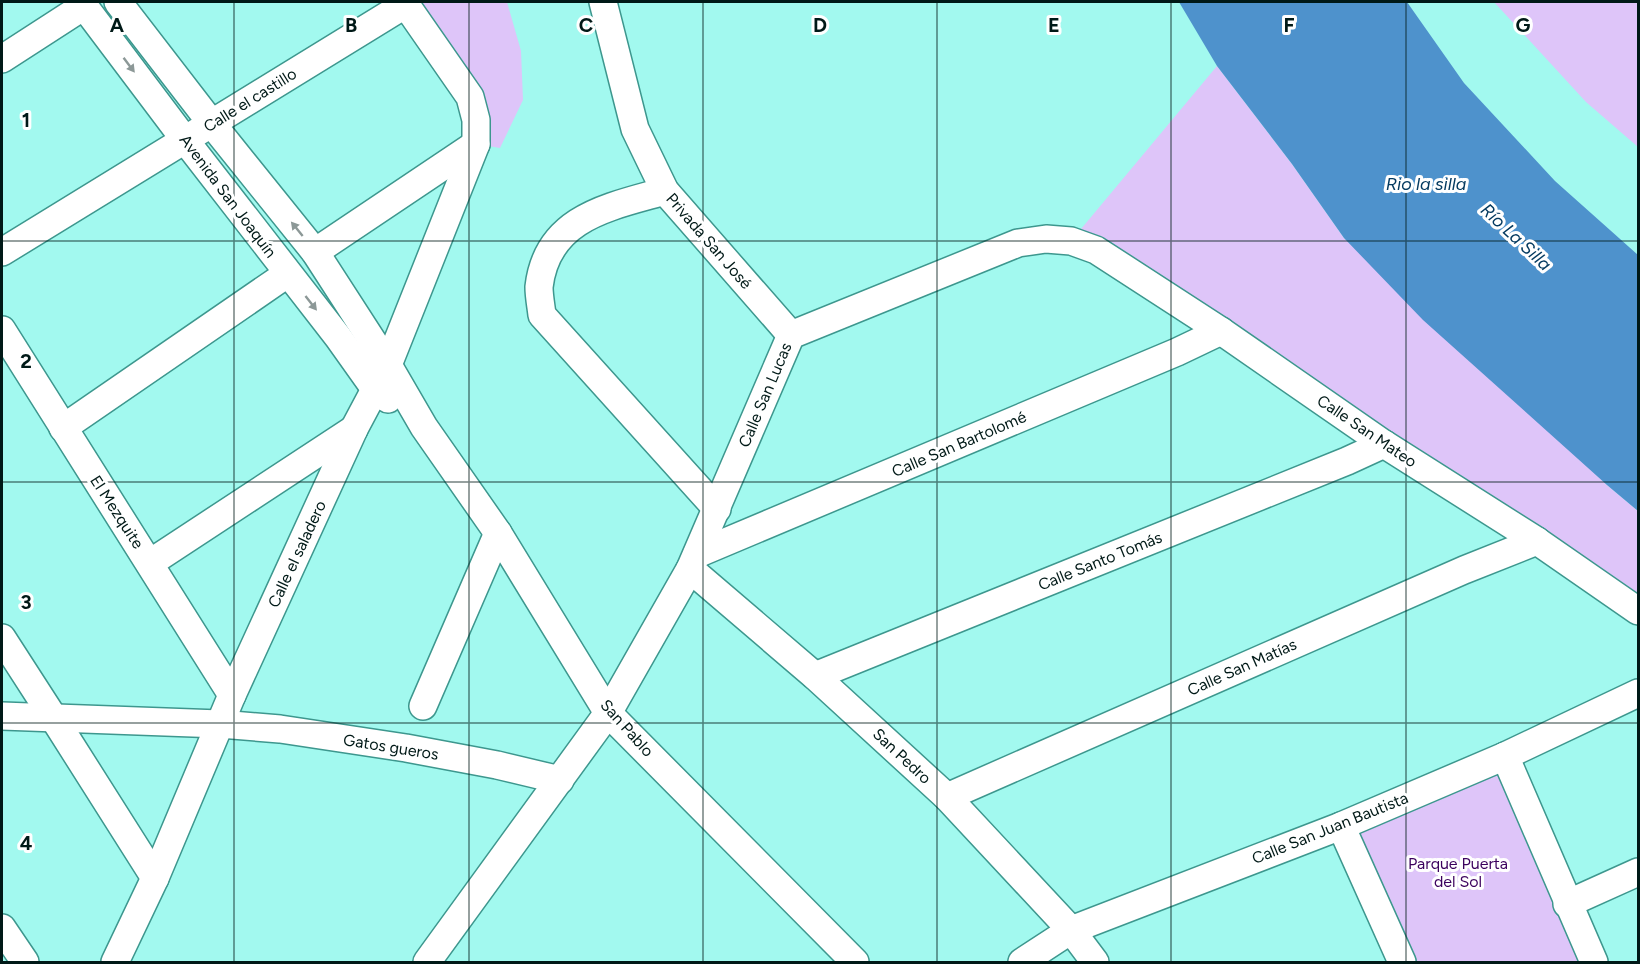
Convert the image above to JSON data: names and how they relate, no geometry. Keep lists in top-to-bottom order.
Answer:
{
  "streets": {
    "street": [
      "Calle el castillo",
      "Avenida San Joaquín",
      "Privada San José",
      "Calle San Lucas",
      "Calle San Mateo",
      "Calle San Bartolomé",
      "El Mezquite",
      "Calle el saladero",
      "Calle Santo Tomás",
      "Calle San Matías",
      "San Pablo",
      "Gatos gueros",
      "San Pedro",
      "Calle San Juan Bautista"
    ]
  },
  "crossings": [
    ["Calle el castillo", "Avenida San Joaquín"],
    ["Avenida San Joaquín", "Calle el saladero"],
    ["Avenida San Joaquín", "San Pablo"],
    ["Privada San José", "Calle San Lucas"],
    ["Calle San Lucas", "Calle San Mateo"],
    ["Calle San Lucas", "Calle San Bartolomé"],
    ["Calle San Lucas", "San Pablo"],
    ["Calle San Lucas", "Gatos gueros"],
    ["Calle San Lucas", "San Pedro"],
    ["Calle San Mateo", "Calle San Bartolomé"],
    ["Calle San Mateo", "Calle Santo Tomás"],
    ["Calle San Mateo", "Calle San Matías"],
    ["Calle San Bartolomé", "San Pedro"],
    ["El Mezquite", "Calle el saladero"],
    ["Calle el saladero", "San Pablo"],
    ["Calle el saladero", "Gatos gueros"],
    ["Calle Santo Tomás", "San Pedro"],
    ["Calle San Matías", "San Pedro"],
    ["San Pedro", "Calle San Juan Bautista"]
  ],
  "water": ["Rio la silla", "Río La Silla"],
  "parks": ["Parque Puerta del Sol"],
  "grid": {
    "columns": [
      "A",
      "B",
      "C",
      "D",
      "E",
      "F",
      "G"
    ],
    "rows": [
      "1",
      "2",
      "3",
      "4"
    ]
  }
}
